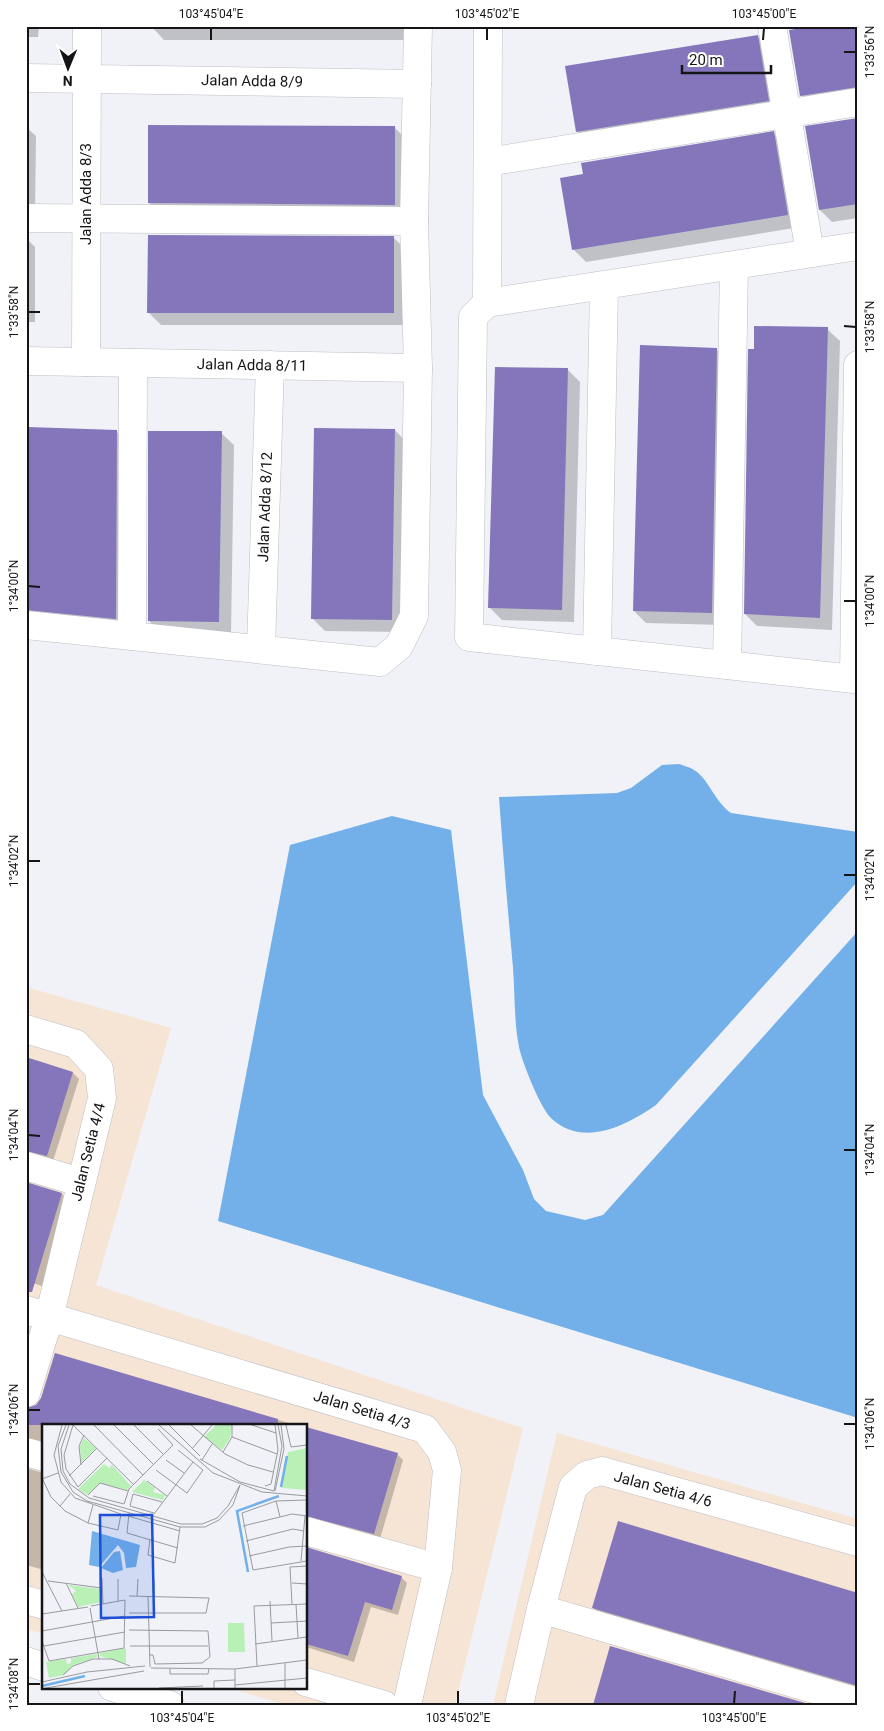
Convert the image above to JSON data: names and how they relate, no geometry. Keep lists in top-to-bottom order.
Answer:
{
  "streets": {
    "street": [
      "Jalan Adda 8/9",
      "Jalan Adda 8/3",
      "Jalan Adda 8/11",
      "Jalan Adda 8/12",
      "Jalan Setia 4/4",
      "Jalan Setia 4/3",
      "Jalan Setia 4/6"
    ]
  },
  "crossings": [
    ["Jalan Adda 8/9", "Jalan Adda 8/3"],
    ["Jalan Adda 8/3", "Jalan Adda 8/11"],
    ["Jalan Adda 8/11", "Jalan Adda 8/12"],
    ["Jalan Setia 4/4", "Jalan Setia 4/3"]
  ],
  "scale_bar": "20 m",
  "north": "bottom",
  "coordinates": [
    "103°45'04\"E",
    "103°45'02\"E",
    "103°45'00\"E",
    "1°33'56\"N",
    "1°33'58\"N",
    "1°34'00\"N",
    "1°34'02\"N",
    "1°34'04\"N",
    "1°34'06\"N",
    "1°34'08\"N"
  ]
}
